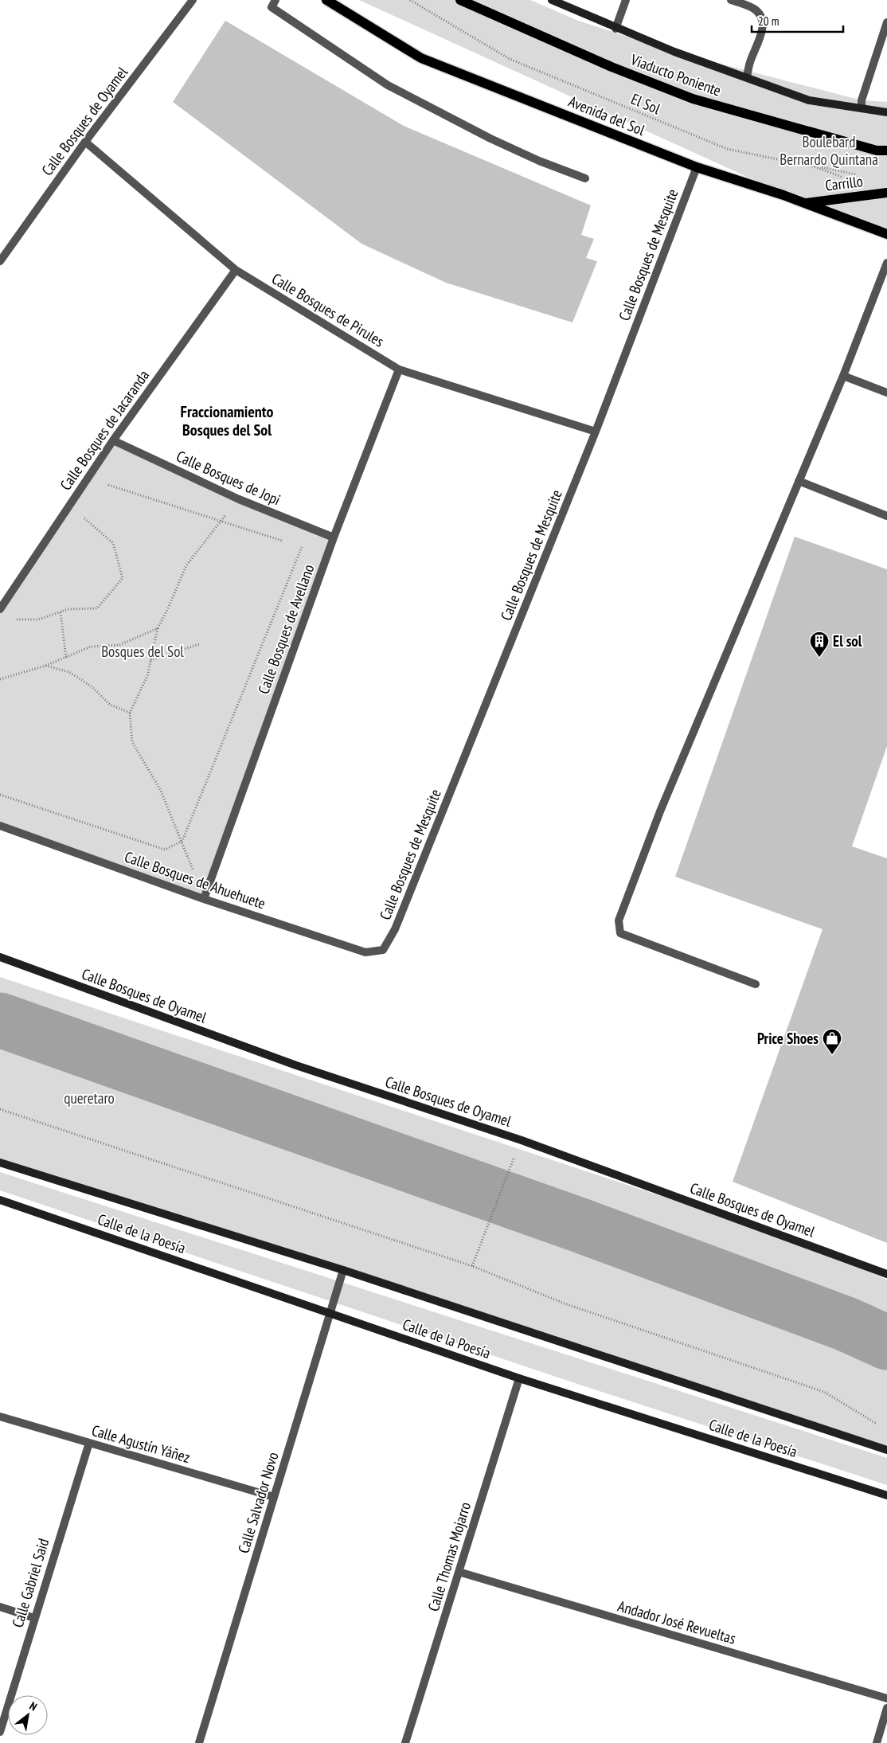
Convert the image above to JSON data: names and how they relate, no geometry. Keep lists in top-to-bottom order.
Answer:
{
  "streets": {
    "main road": ["Viaducto Poniente", "Avenida del Sol", "Carrillo"],
    "street": [
      "Calle Bosques de Oyamel",
      "Calle Bosques de Mesquite",
      "Calle Bosques de Pirules",
      "Calle Bosques de Jacaranda",
      "Calle Bosques de Jopi",
      "Calle Bosques de Avellano",
      "Calle Bosques de Ahuehuete",
      "Calle de la Poesía",
      "Calle Agustín Yáñez",
      "Calle Salvador Novo",
      "Calle Thomas Mojarro",
      "Calle Gabriel Said",
      "Andador José Revueltas"
    ],
    "path": ["El Sol"]
  },
  "crossings": [
    ["Avenida del Sol", "Carrillo"],
    ["Avenida del Sol", "Calle Bosques de Mesquite"],
    ["Calle Bosques de Oyamel", "Calle Bosques de Pirules"],
    ["Calle Bosques de Mesquite", "Calle Bosques de Pirules"],
    ["Calle Bosques de Mesquite", "Calle Bosques de Ahuehuete"],
    ["Calle Bosques de Pirules", "Calle Bosques de Jacaranda"],
    ["Calle Bosques de Pirules", "Calle Bosques de Avellano"],
    ["Calle Bosques de Jacaranda", "Calle Bosques de Jopi"],
    ["Calle Bosques de Jopi", "Calle Bosques de Avellano"],
    ["Calle Bosques de Avellano", "Calle Bosques de Ahuehuete"],
    ["Calle de la Poesía", "Calle Salvador Novo"],
    ["Calle de la Poesía", "Calle Thomas Mojarro"],
    ["Calle Agustín Yáñez", "Calle Salvador Novo"],
    ["Calle Agustín Yáñez", "Calle Gabriel Said"],
    ["Calle Thomas Mojarro", "Andador José Revueltas"]
  ],
  "districts": ["Fraccionamiento Bosques del Sol"],
  "parks": ["Boulebard Bernardo Quintana", "Bosques del Sol", "queretaro"],
  "places": {
    "building": ["El sol"],
    "shop": ["Price Shoes"]
  },
  "scale_bar": "20 m",
  "north": "top right"
}
